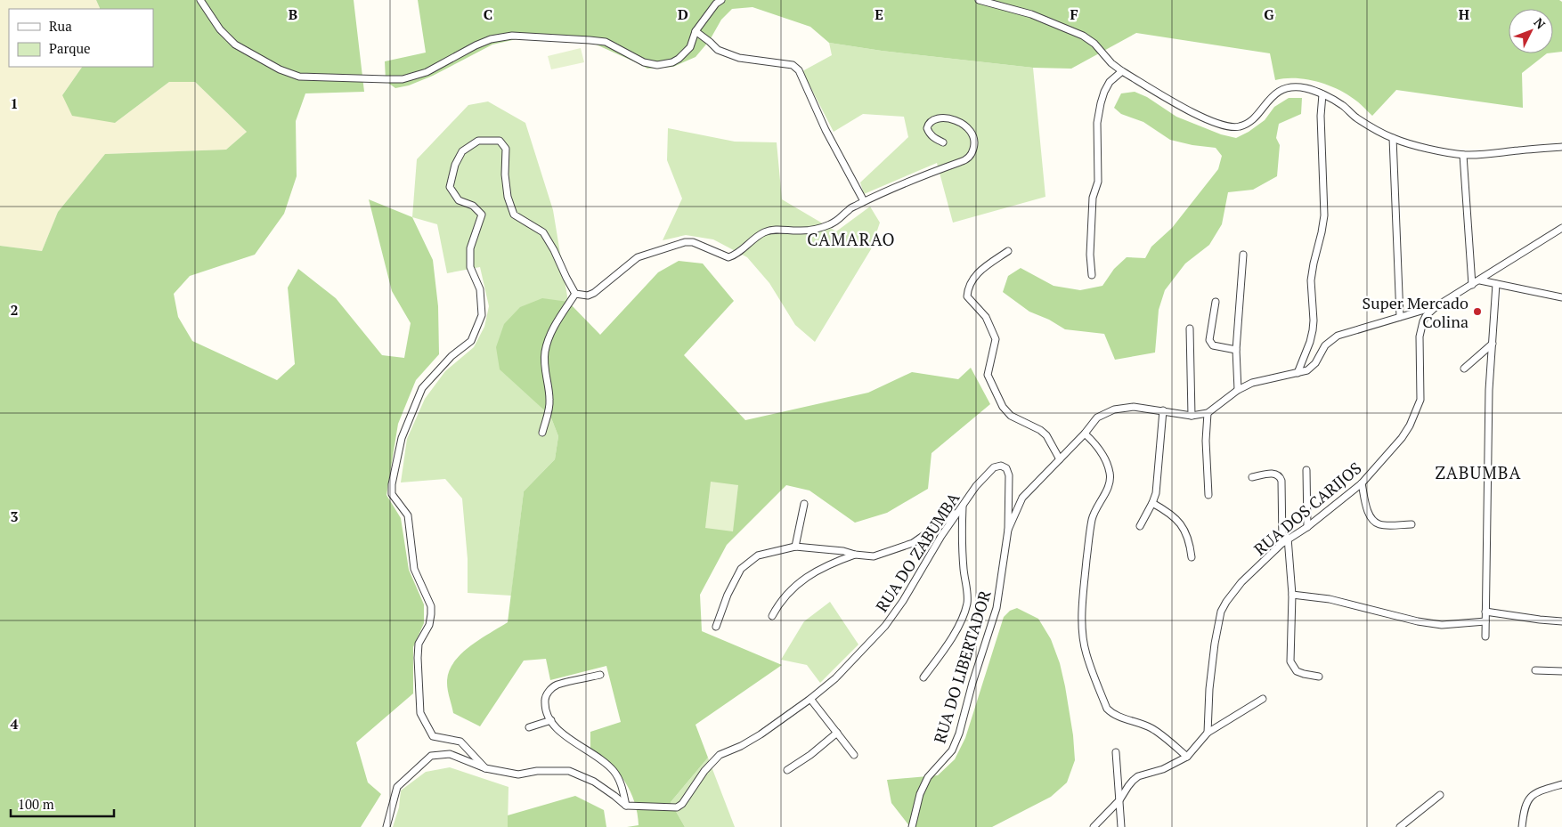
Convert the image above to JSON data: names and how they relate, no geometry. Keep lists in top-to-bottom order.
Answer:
{
  "streets": {
    "street": ["RUA DOS CARIJOS", "RUA DO ZABUMBA", "RUA DO LIBERTADOR"]
  },
  "crossings": [
    ["RUA DO ZABUMBA", "RUA DO LIBERTADOR"]
  ],
  "districts": ["CAMARAO", "ZABUMBA"],
  "places": ["Super Mercado Colina"],
  "legend": ["Rua", "Parque"],
  "scale_bar": "100 m",
  "north": "top right",
  "grid": {
    "columns": [
      "B",
      "C",
      "D",
      "E",
      "F",
      "G",
      "H"
    ],
    "rows": [
      "1",
      "2",
      "3",
      "4"
    ]
  }
}
